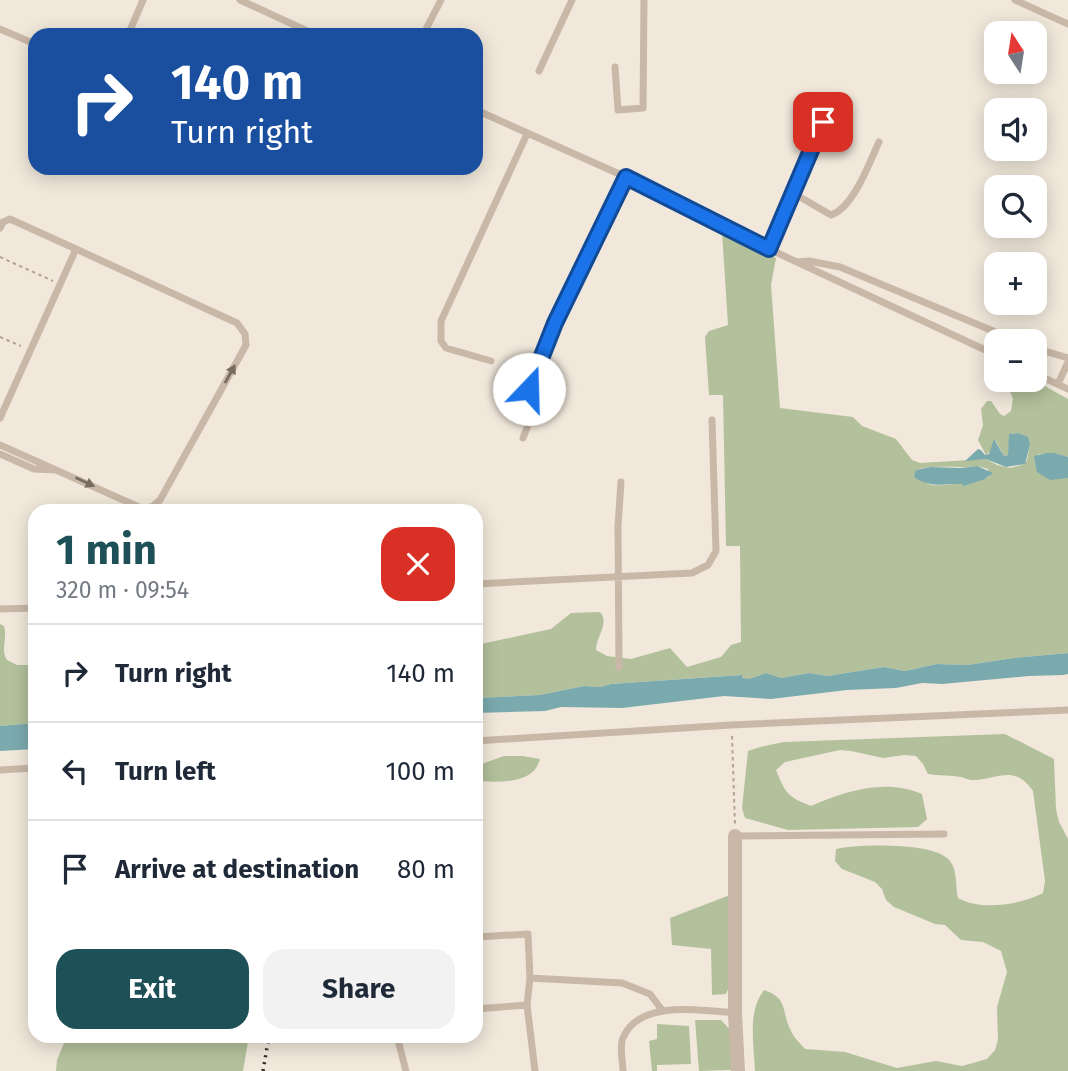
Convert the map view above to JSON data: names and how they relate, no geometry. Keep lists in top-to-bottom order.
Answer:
{
  "north": "top",
  "page": {
    "map_buttons": ["+", "−"],
    "turn": ["140 m", "Turn right"],
    "heading": ["1 min", "320 m · 09:54"],
    "list": [
      {
        "name": "Turn right",
        "value": "140 m"
      },
      {
        "name": "Turn left",
        "value": "100 m"
      },
      {
        "name": "Arrive at destination",
        "value": "80 m"
      }
    ],
    "buttons": ["Exit", "Share"]
  }
}
